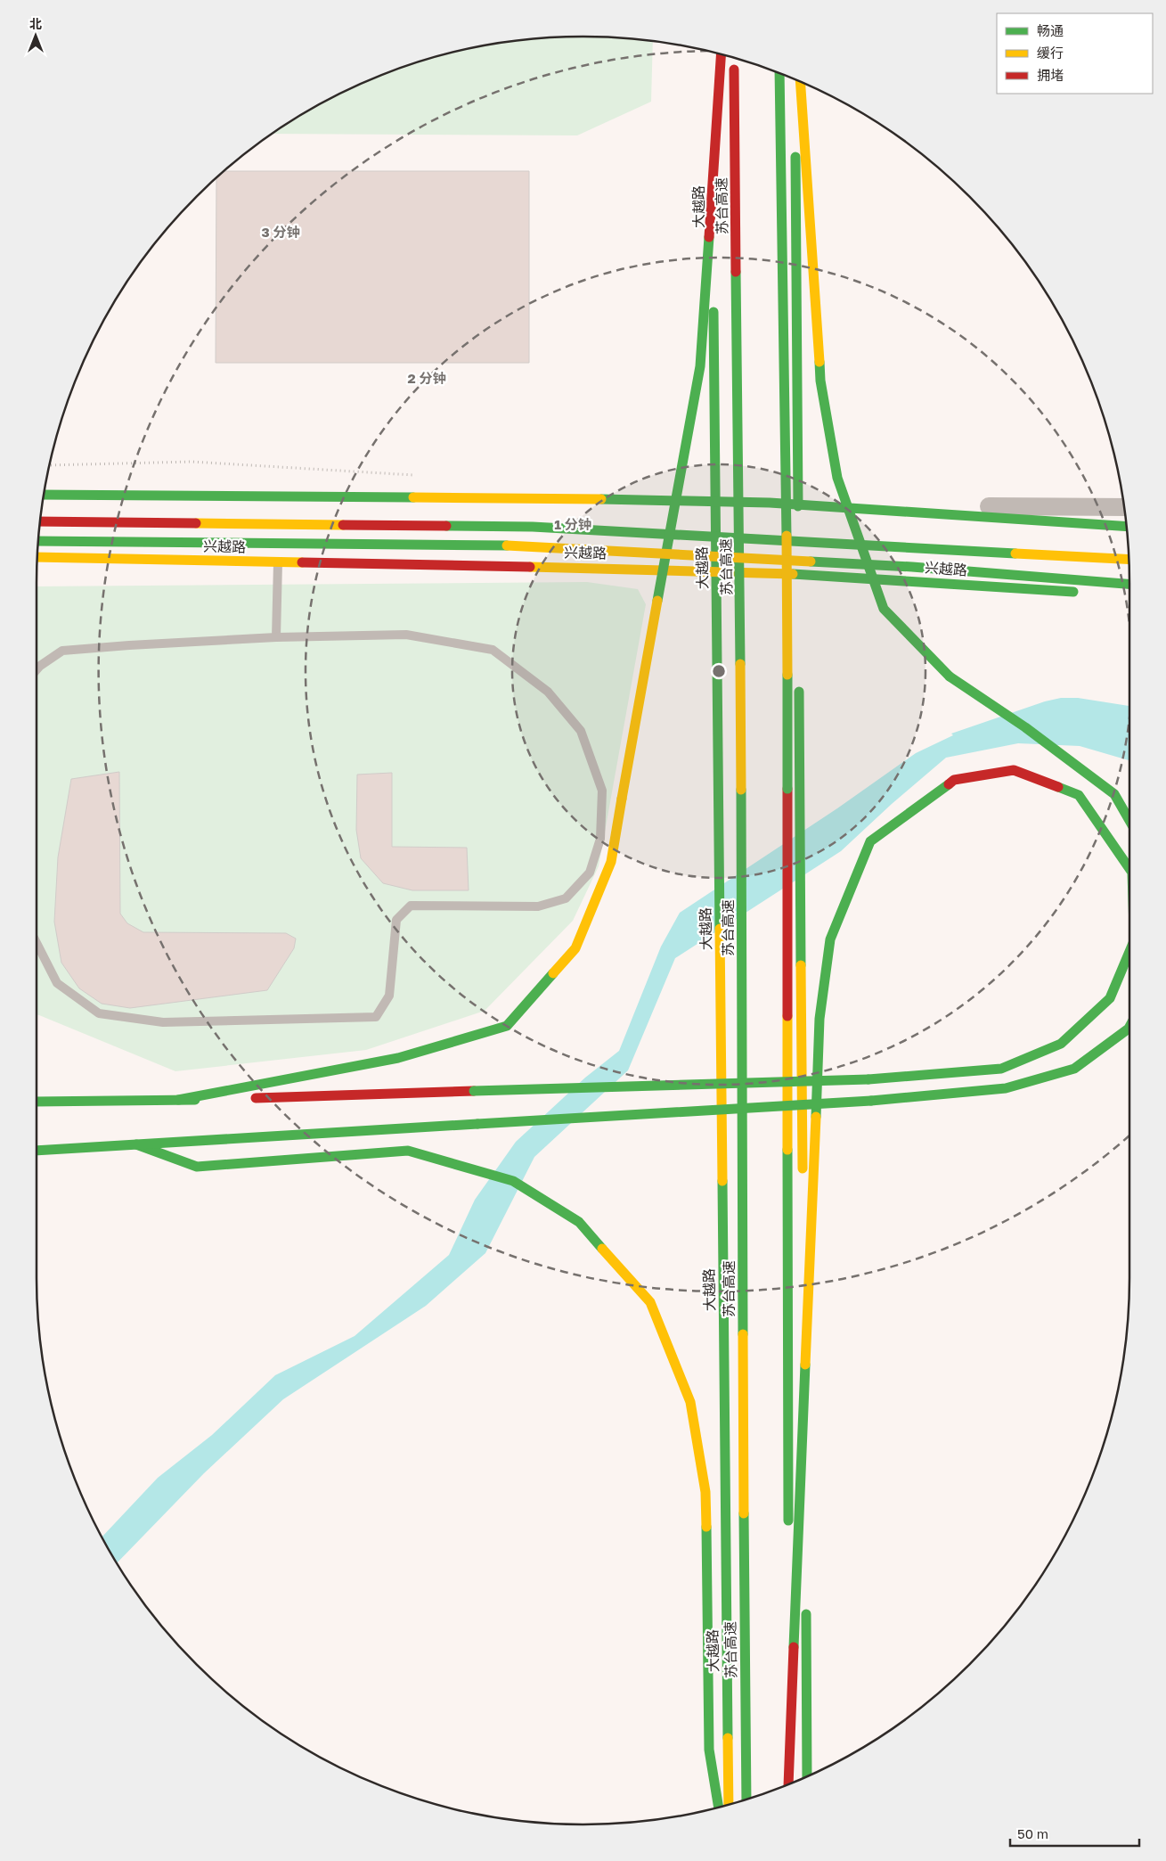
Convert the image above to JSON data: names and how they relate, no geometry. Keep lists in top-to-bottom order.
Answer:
{
  "streets": {
    "main road": ["苏台高速", "大越路", "兴越路"]
  },
  "crossings": [
    ["大越路", "兴越路"]
  ],
  "legend": ["畅通", "缓行", "拥堵"],
  "scale_bar": "50 m",
  "north": "top",
  "rings": ["3 分钟", "2 分钟", "1 分钟"]
}
